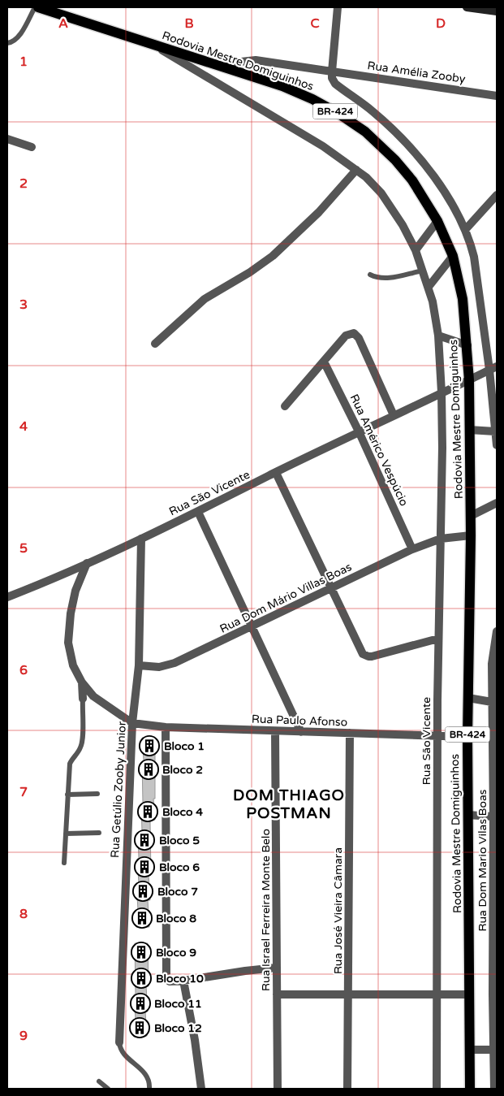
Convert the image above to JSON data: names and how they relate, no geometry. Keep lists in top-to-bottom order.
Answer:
{
  "streets": {
    "main road": ["Rodovia Mestre Domiguinhos", "BR-424"],
    "street": [
      "Rua Amélia Zooby",
      "Rua Américo Vespúcio",
      "Rua São Vicente",
      "Rua Dom Mário Villas Boas",
      "Rua Paulo Afonso",
      "Rua Getúlio Zooby Junior",
      "Rua Dom Mario Vilas Boas",
      "Rua Israel Ferreira Monte Belo",
      "Rua José Vieira Câmara"
    ]
  },
  "crossings": [
    ["Rodovia Mestre Domiguinhos", "Rua Amélia Zooby"],
    ["Rodovia Mestre Domiguinhos", "Rua São Vicente"],
    ["Rodovia Mestre Domiguinhos", "Rua Dom Mário Villas Boas"],
    ["Rodovia Mestre Domiguinhos", "Rua Paulo Afonso"],
    ["Rua Américo Vespúcio", "Rua São Vicente"],
    ["Rua Américo Vespúcio", "Rua Dom Mário Villas Boas"],
    ["Rua São Vicente", "Rua Dom Mário Villas Boas"],
    ["Rua São Vicente", "Rua Paulo Afonso"],
    ["Rua São Vicente", "Rua Getúlio Zooby Junior"],
    ["Rua Dom Mário Villas Boas", "Rua Getúlio Zooby Junior"],
    ["Rua Paulo Afonso", "Rua Getúlio Zooby Junior"],
    ["Rua Paulo Afonso", "Rua Israel Ferreira Monte Belo"],
    ["Rua Paulo Afonso", "Rua José Vieira Câmara"]
  ],
  "districts": ["DOM THIAGO POSTMAN"],
  "places": {
    "building": [
      "Bloco 1",
      "Bloco 2",
      "Bloco 4",
      "Bloco 5",
      "Bloco 6",
      "Bloco 7",
      "Bloco 8",
      "Bloco 9",
      "Bloco 10",
      "Bloco 11",
      "Bloco 12"
    ]
  },
  "grid": {
    "columns": [
      "A",
      "B",
      "C",
      "D"
    ],
    "rows": [
      "1",
      "2",
      "3",
      "4",
      "5",
      "6",
      "7",
      "8",
      "9"
    ]
  }
}
